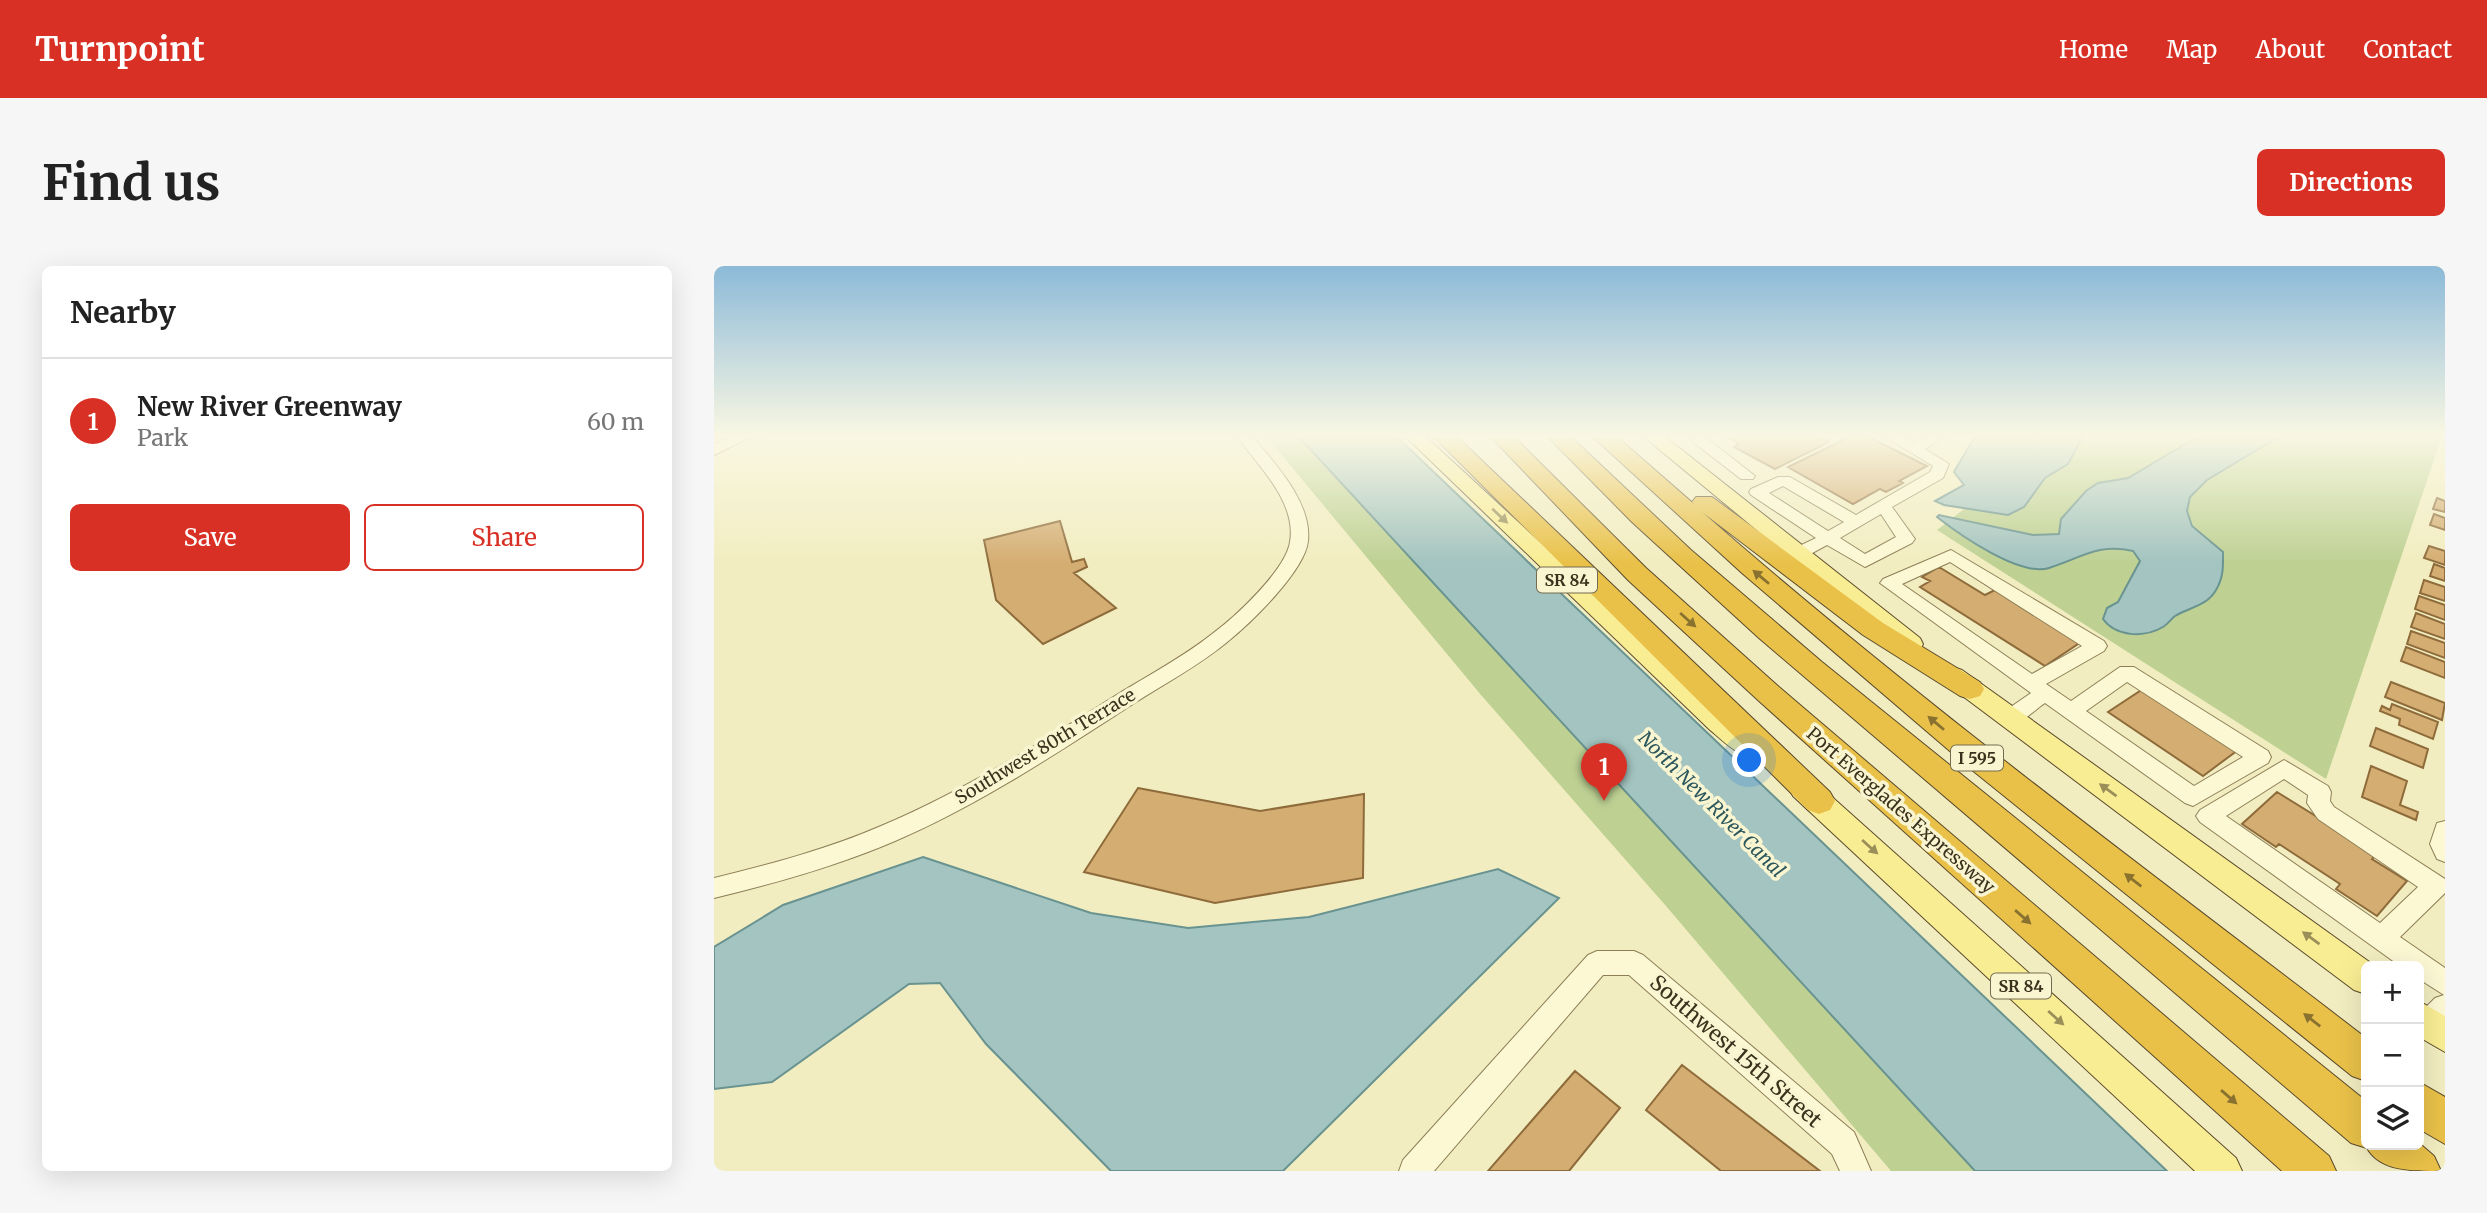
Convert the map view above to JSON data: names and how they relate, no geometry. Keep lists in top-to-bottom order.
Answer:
{
  "streets": {
    "highway": ["I 595", "Port Everglades Expressway"],
    "main road": ["SR 84"],
    "street": ["Southwest 80th Terrace", "Southwest 15th Street"]
  },
  "water": ["North New River Canal"],
  "page": {
    "header": "Turnpoint",
    "nav": [
      "Home",
      "Map",
      "About",
      "Contact"
    ],
    "buttons": [
      "Directions",
      ["Save", "Share"]
    ],
    "title": "Find us",
    "heading": "Nearby",
    "list": [
      {
        "mark": "1",
        "name": "New River Greenway",
        "note": "Park",
        "value": "60 m"
      }
    ],
    "pins": "1",
    "map_buttons": ["+", "−"]
  }
}
